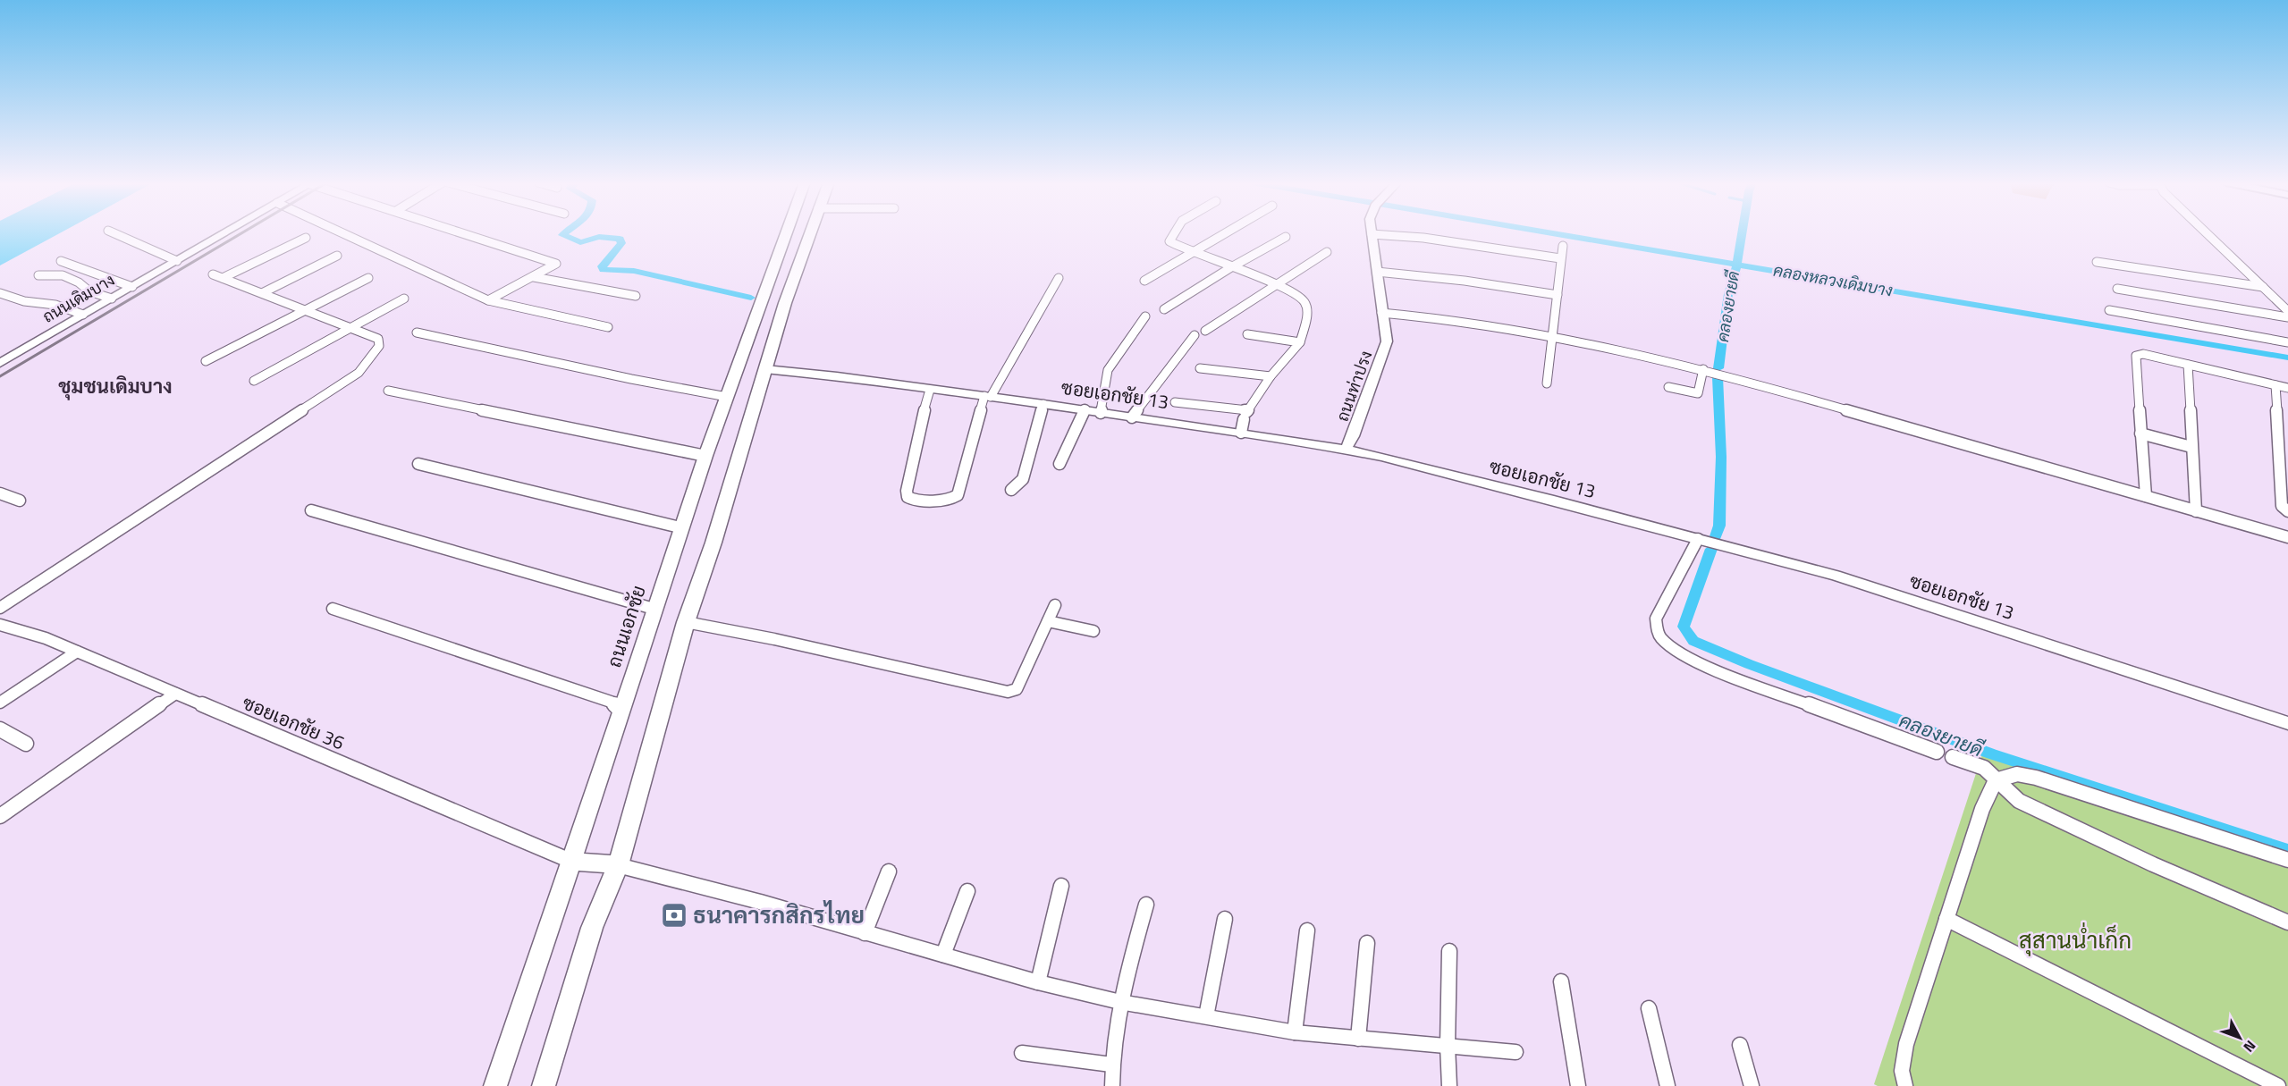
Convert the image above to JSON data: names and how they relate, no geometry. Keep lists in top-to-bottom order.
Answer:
{
  "streets": {
    "main road": ["ถนนเอกชัย"],
    "street": [
      "ถนนเดิมบาง",
      "ถนนท่าปรง",
      "ซอยเอกชัย 13",
      "ซอยเอกชัย 36"
    ]
  },
  "crossings": [
    ["ถนนท่าปรง", "ซอยเอกชัย 13"],
    ["ถนนเอกชัย", "ซอยเอกชัย 36"]
  ],
  "districts": ["ชุมชนเดิมบาง"],
  "water": ["คลองหลวงเดิมบาง", "คลองยายดี"],
  "parks": ["สุสานน่ำเก็ก"],
  "places": {
    "bank": ["ธนาคารกสิกรไทย"]
  },
  "north": "bottom right"
}
